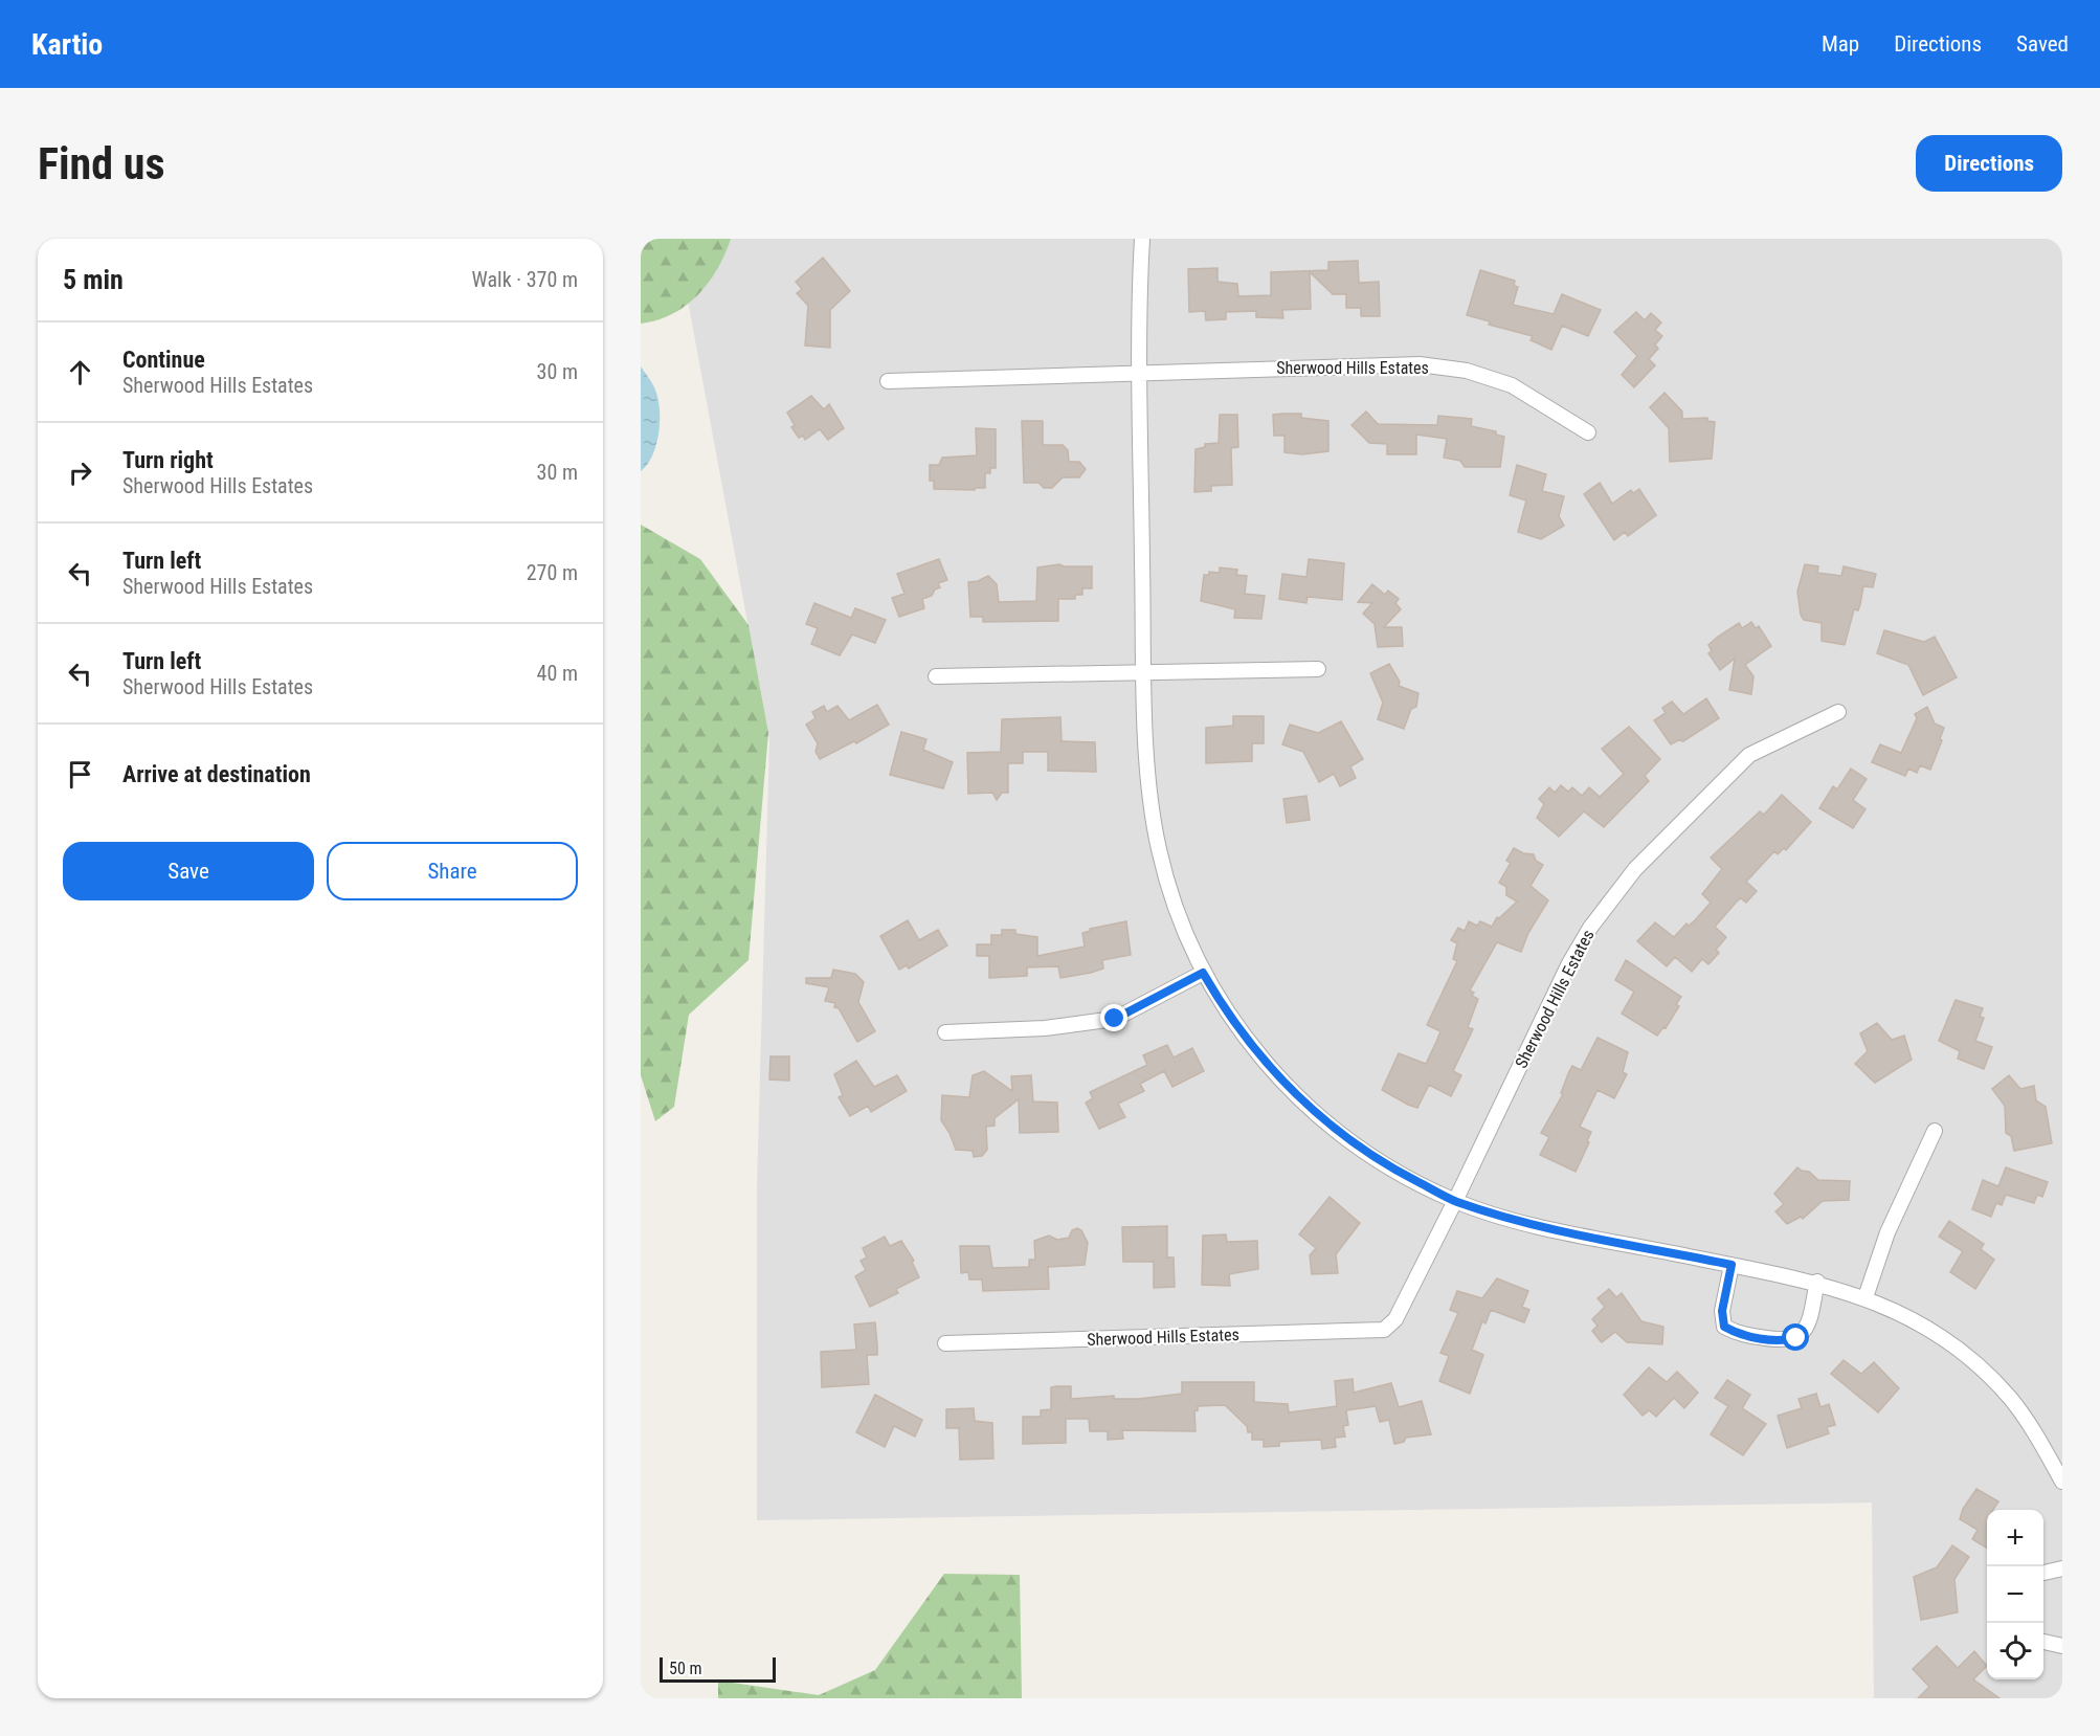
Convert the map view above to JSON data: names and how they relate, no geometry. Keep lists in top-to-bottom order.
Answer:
{
  "streets": {
    "street": ["Sherwood Hills Estates"]
  },
  "scale_bar": "50 m",
  "page": {
    "header": "Kartio",
    "nav": ["Map", "Directions", "Saved"],
    "buttons": [
      "Directions",
      ["Save", "Share"]
    ],
    "title": "Find us",
    "heading": ["5 min", "Walk · 370 m"],
    "list": [
      ["Continue", "Sherwood Hills Estates", "30 m"],
      ["Turn right", "Sherwood Hills Estates", "30 m"],
      ["Turn left", "Sherwood Hills Estates", "270 m"],
      ["Turn left", "Sherwood Hills Estates", "40 m"],
      "Arrive at destination"
    ],
    "map_buttons": ["+", "−"],
    "scale": "50 m"
  }
}
